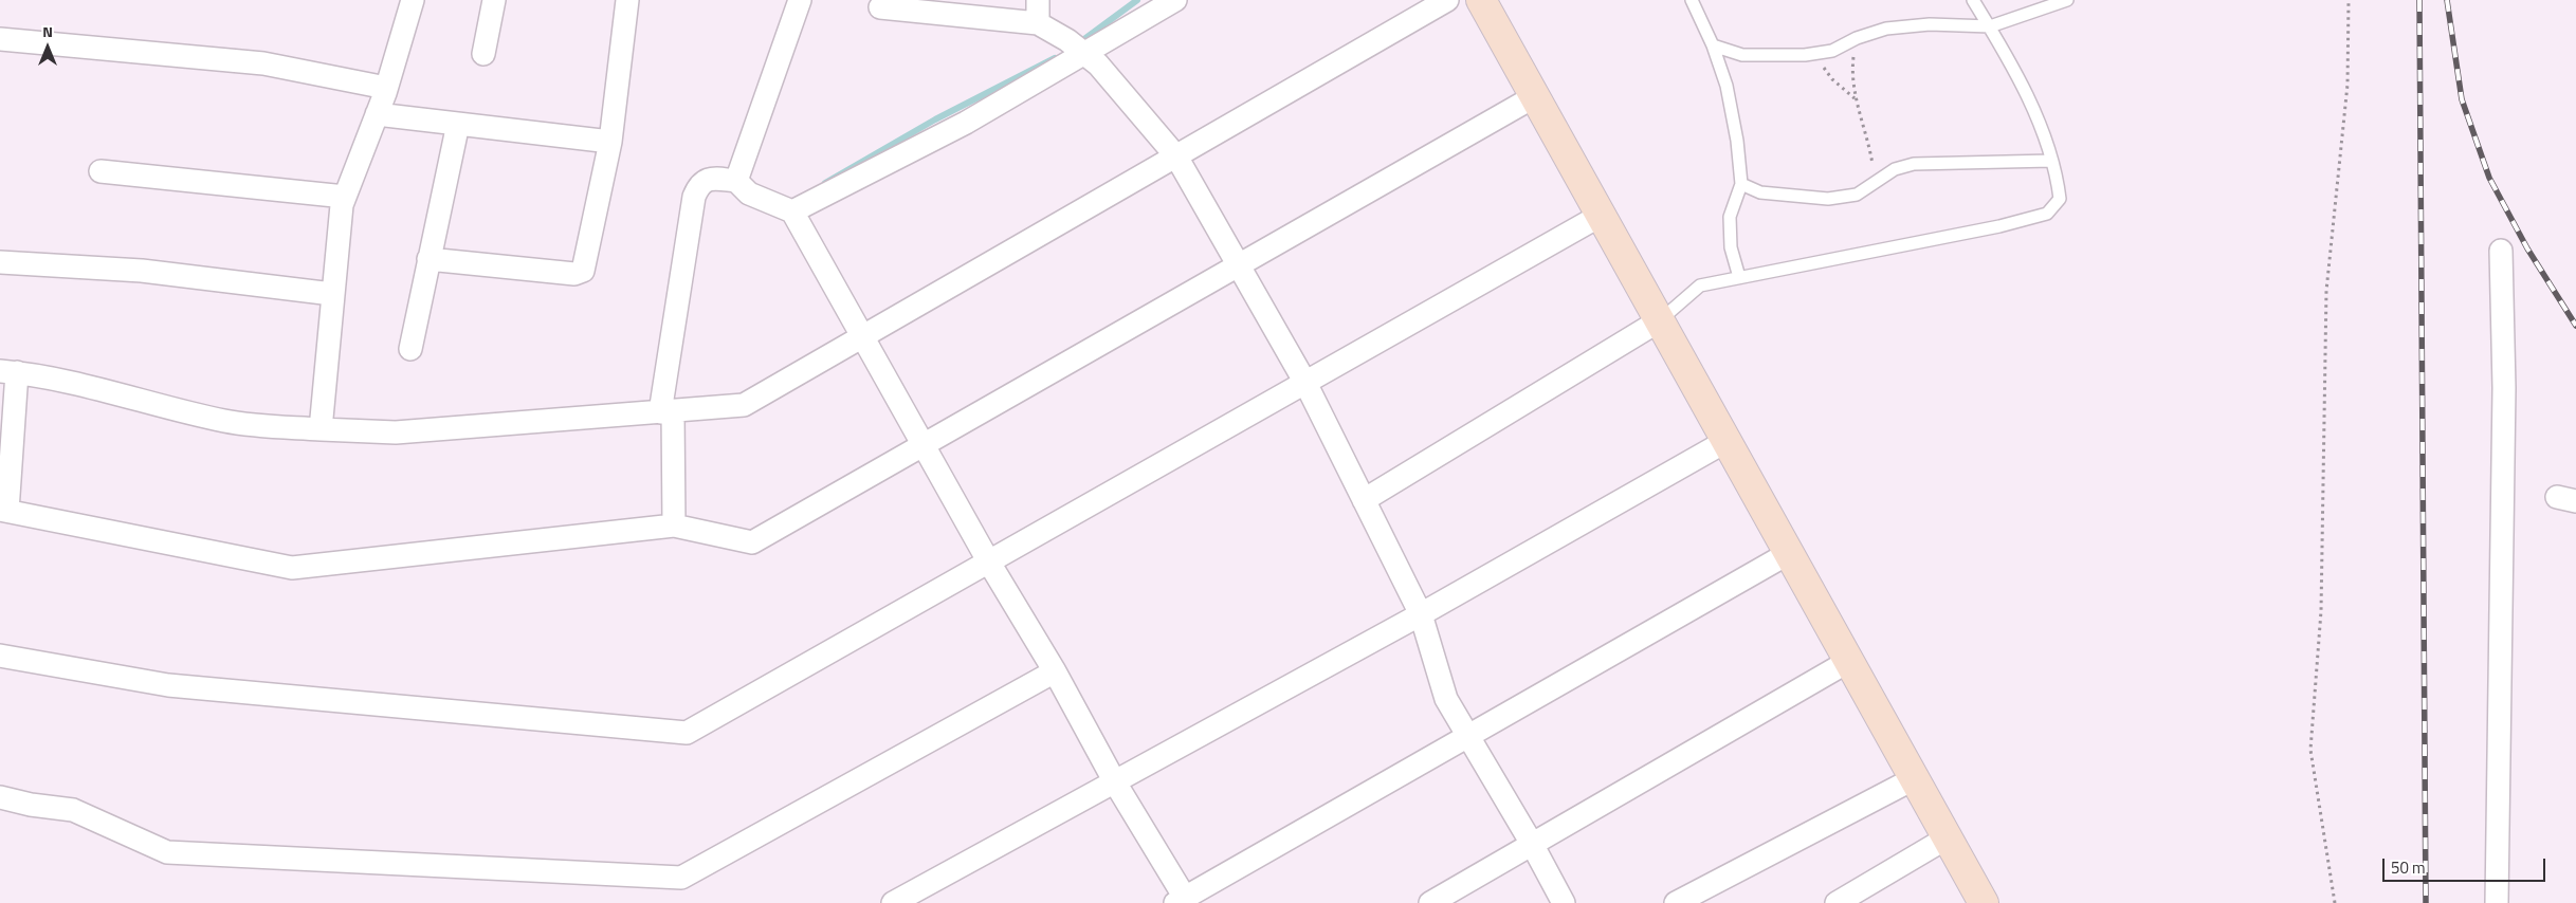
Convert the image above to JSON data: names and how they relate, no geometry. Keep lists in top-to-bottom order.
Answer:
{
  "scale_bar": "50 m",
  "north": "top"
}
